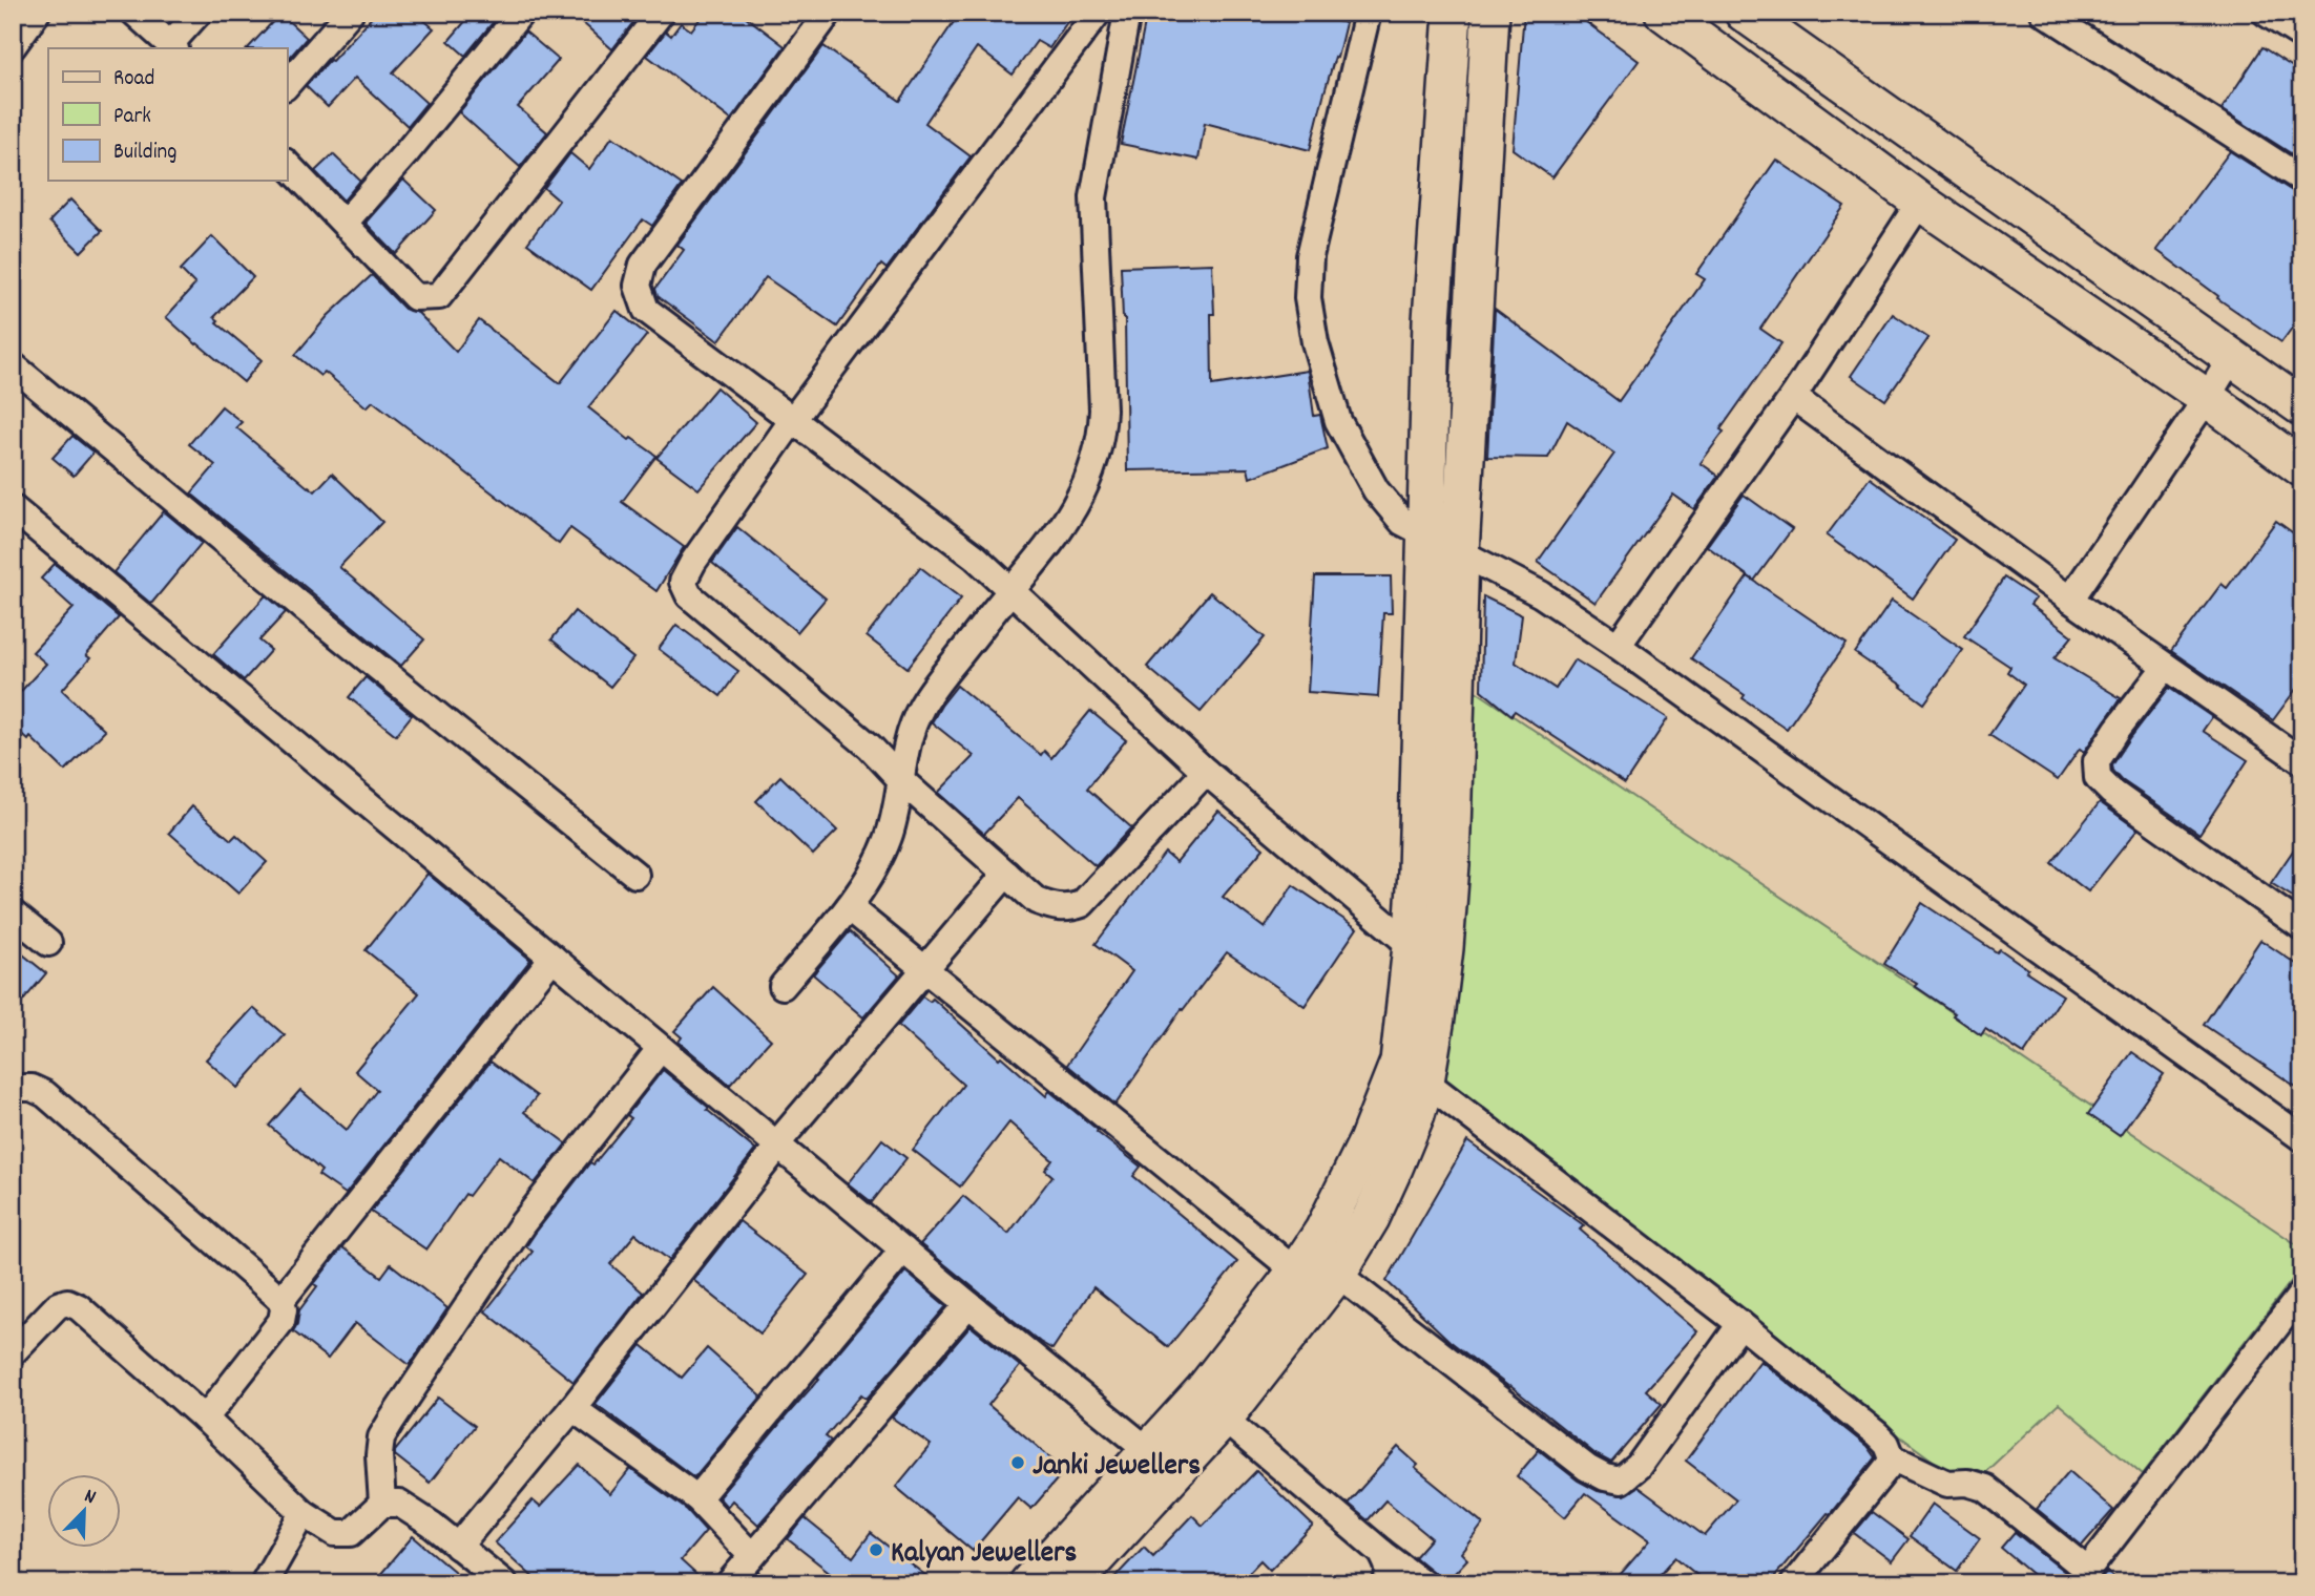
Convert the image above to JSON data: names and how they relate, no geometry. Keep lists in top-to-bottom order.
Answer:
{
  "places": ["Janki Jewellers", "Kalyan Jewellers"],
  "legend": ["Road", "Park", "Building"],
  "north": "top right"
}
